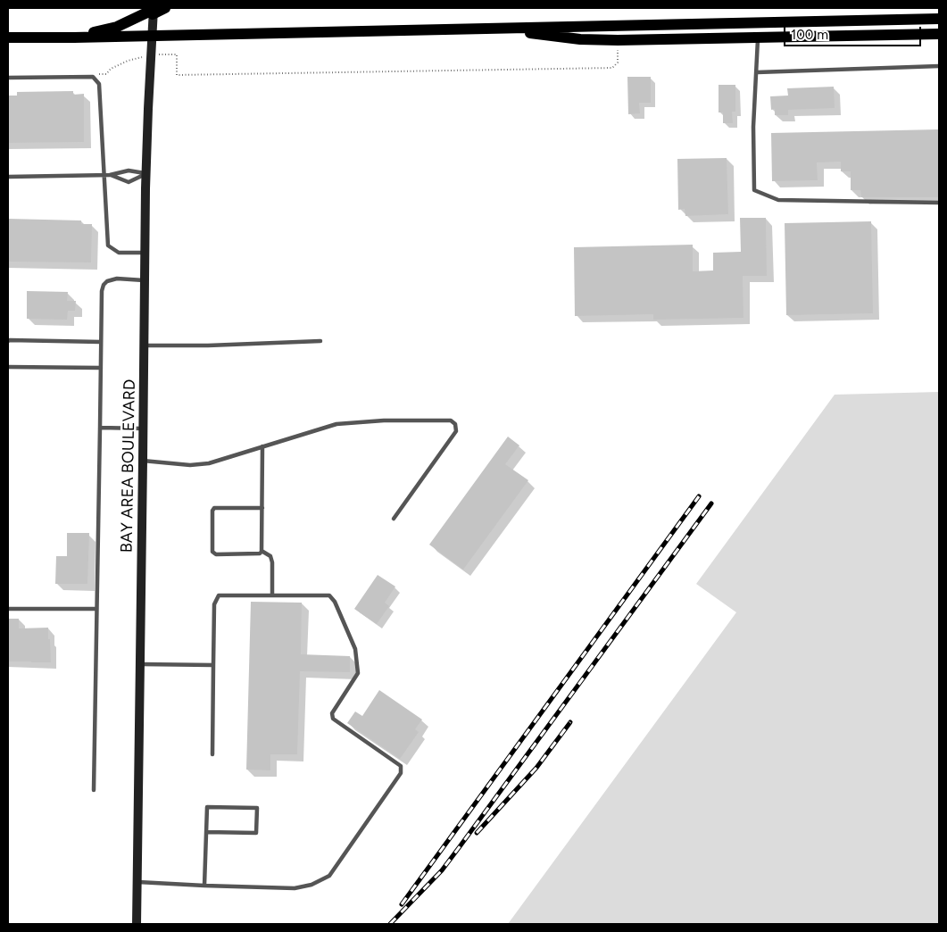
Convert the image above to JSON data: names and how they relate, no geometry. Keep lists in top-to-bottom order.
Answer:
{
  "streets": {
    "main road": ["BAY AREA BOULEVARD"]
  },
  "scale_bar": "100 m"
}
